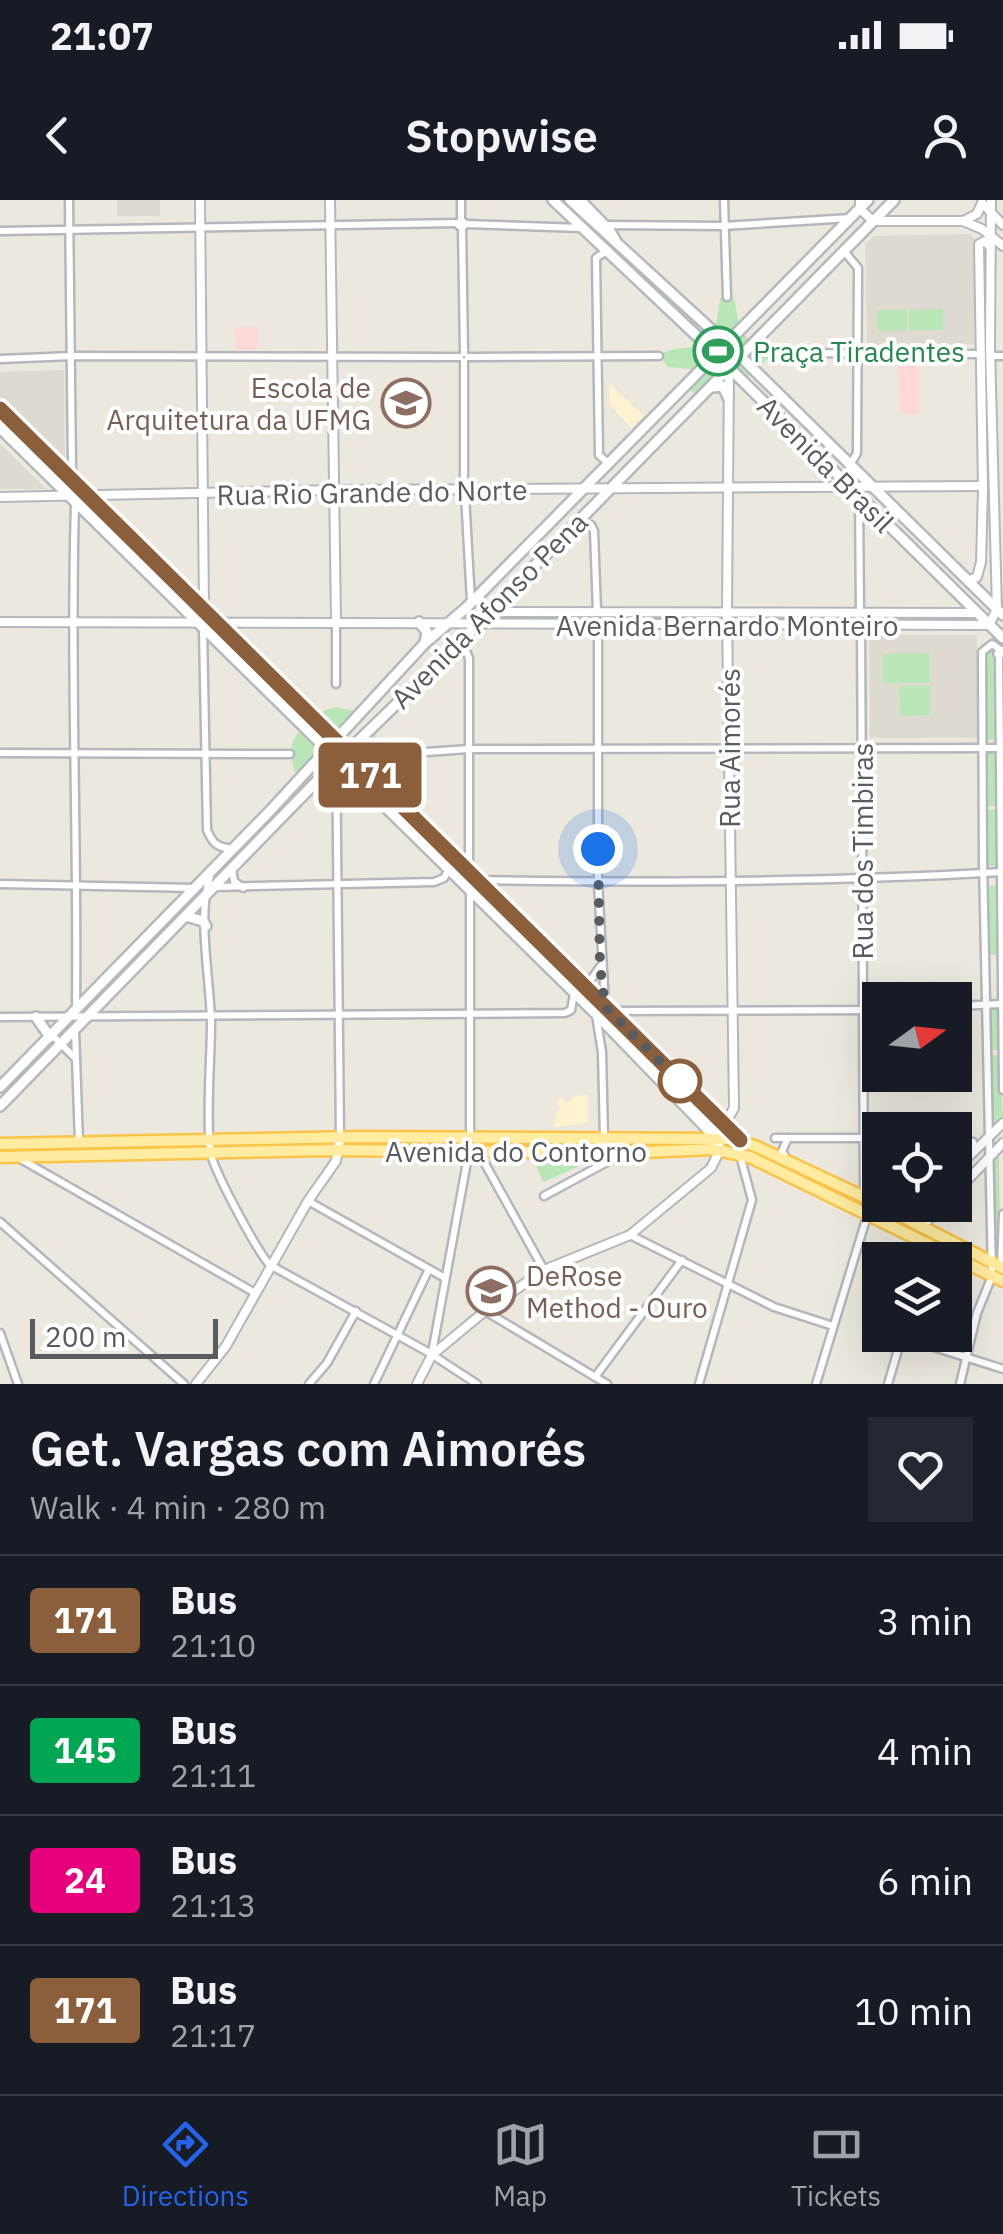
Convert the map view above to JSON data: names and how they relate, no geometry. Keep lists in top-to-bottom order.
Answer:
{
  "streets": {
    "main road": ["Avenida Brasil", "Avenida Afonso Pena", "Avenida do Contorno"],
    "street": [
      "Rua Rio Grande do Norte",
      "Avenida Bernardo Monteiro",
      "Rua Aimorés",
      "Rua dos Timbiras"
    ]
  },
  "crossings": [
    ["Avenida Brasil", "Rua Rio Grande do Norte"],
    ["Avenida Brasil", "Avenida Afonso Pena"],
    ["Avenida Brasil", "Avenida Bernardo Monteiro"],
    ["Avenida Brasil", "Rua Aimorés"],
    ["Rua Rio Grande do Norte", "Avenida Afonso Pena"],
    ["Rua Rio Grande do Norte", "Rua Aimorés"],
    ["Avenida Afonso Pena", "Avenida Bernardo Monteiro"],
    ["Avenida Afonso Pena", "Rua Aimorés"],
    ["Avenida Bernardo Monteiro", "Rua Aimorés"],
    ["Avenida Bernardo Monteiro", "Rua dos Timbiras"]
  ],
  "places": {
    "sports": ["Praça Tiradentes"],
    "school or university": ["Escola de Arquitetura da UFMG", "DeRose Method - Ouro"]
  },
  "lines": ["bus line 171"],
  "scale_bar": "200 m",
  "north": "right",
  "page": {
    "status": "21:07",
    "header": "Stopwise",
    "on_map": "171",
    "scale": "200 m",
    "heading": ["Get. Vargas com Aimorés", "Walk · 4 min · 280 m"],
    "list": [
      {
        "mark": "171",
        "name": "Bus",
        "note": "21:10",
        "value": "3 min"
      },
      {
        "mark": "145",
        "name": "Bus",
        "note": "21:11",
        "value": "4 min"
      },
      {
        "mark": "24",
        "name": "Bus",
        "note": "21:13",
        "value": "6 min"
      },
      {
        "mark": "171",
        "name": "Bus",
        "note": "21:17",
        "value": "10 min"
      }
    ],
    "tabs": ["Directions", "Map", "Tickets"]
  }
}
